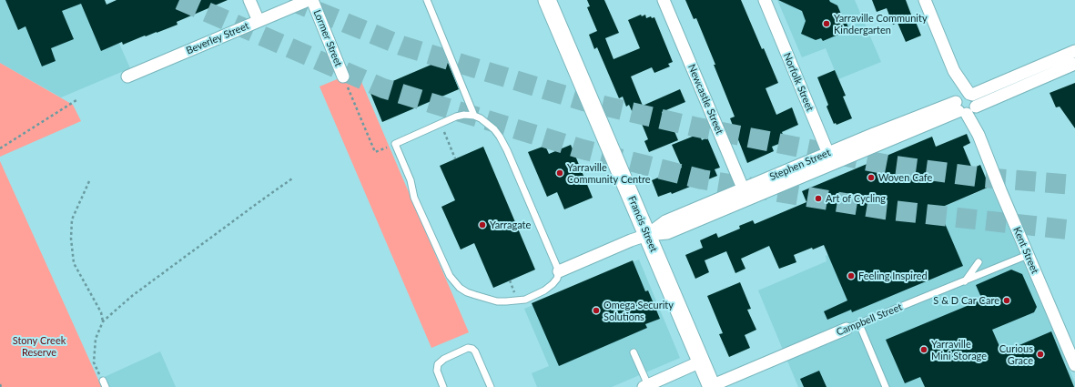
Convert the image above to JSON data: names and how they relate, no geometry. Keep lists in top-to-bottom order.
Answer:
{
  "streets": {
    "main road": ["Francis Street"],
    "street": [
      "Beverley Street",
      "Lormer Street",
      "Norfolk Street",
      "Newcastle Street",
      "Stephen Street",
      "Kent Street",
      "Campbell Street"
    ]
  },
  "crossings": [
    ["Norfolk Street", "Stephen Street"],
    ["Newcastle Street", "Stephen Street"],
    ["Stephen Street", "Francis Street"],
    ["Stephen Street", "Kent Street"],
    ["Francis Street", "Campbell Street"],
    ["Kent Street", "Campbell Street"]
  ],
  "parks": ["Stony Creek Reserve"],
  "places": [
    "Yarraville Community Kindergarten",
    "Yarraville Community Centre",
    "Woven Cafe",
    "Art of Cycling",
    "Yarragate",
    "Feeling Inspired",
    "S & D Car Care",
    "Omega Security Solutions",
    "Yarraville Mini Storage",
    "Curious Grace"
  ]
}
